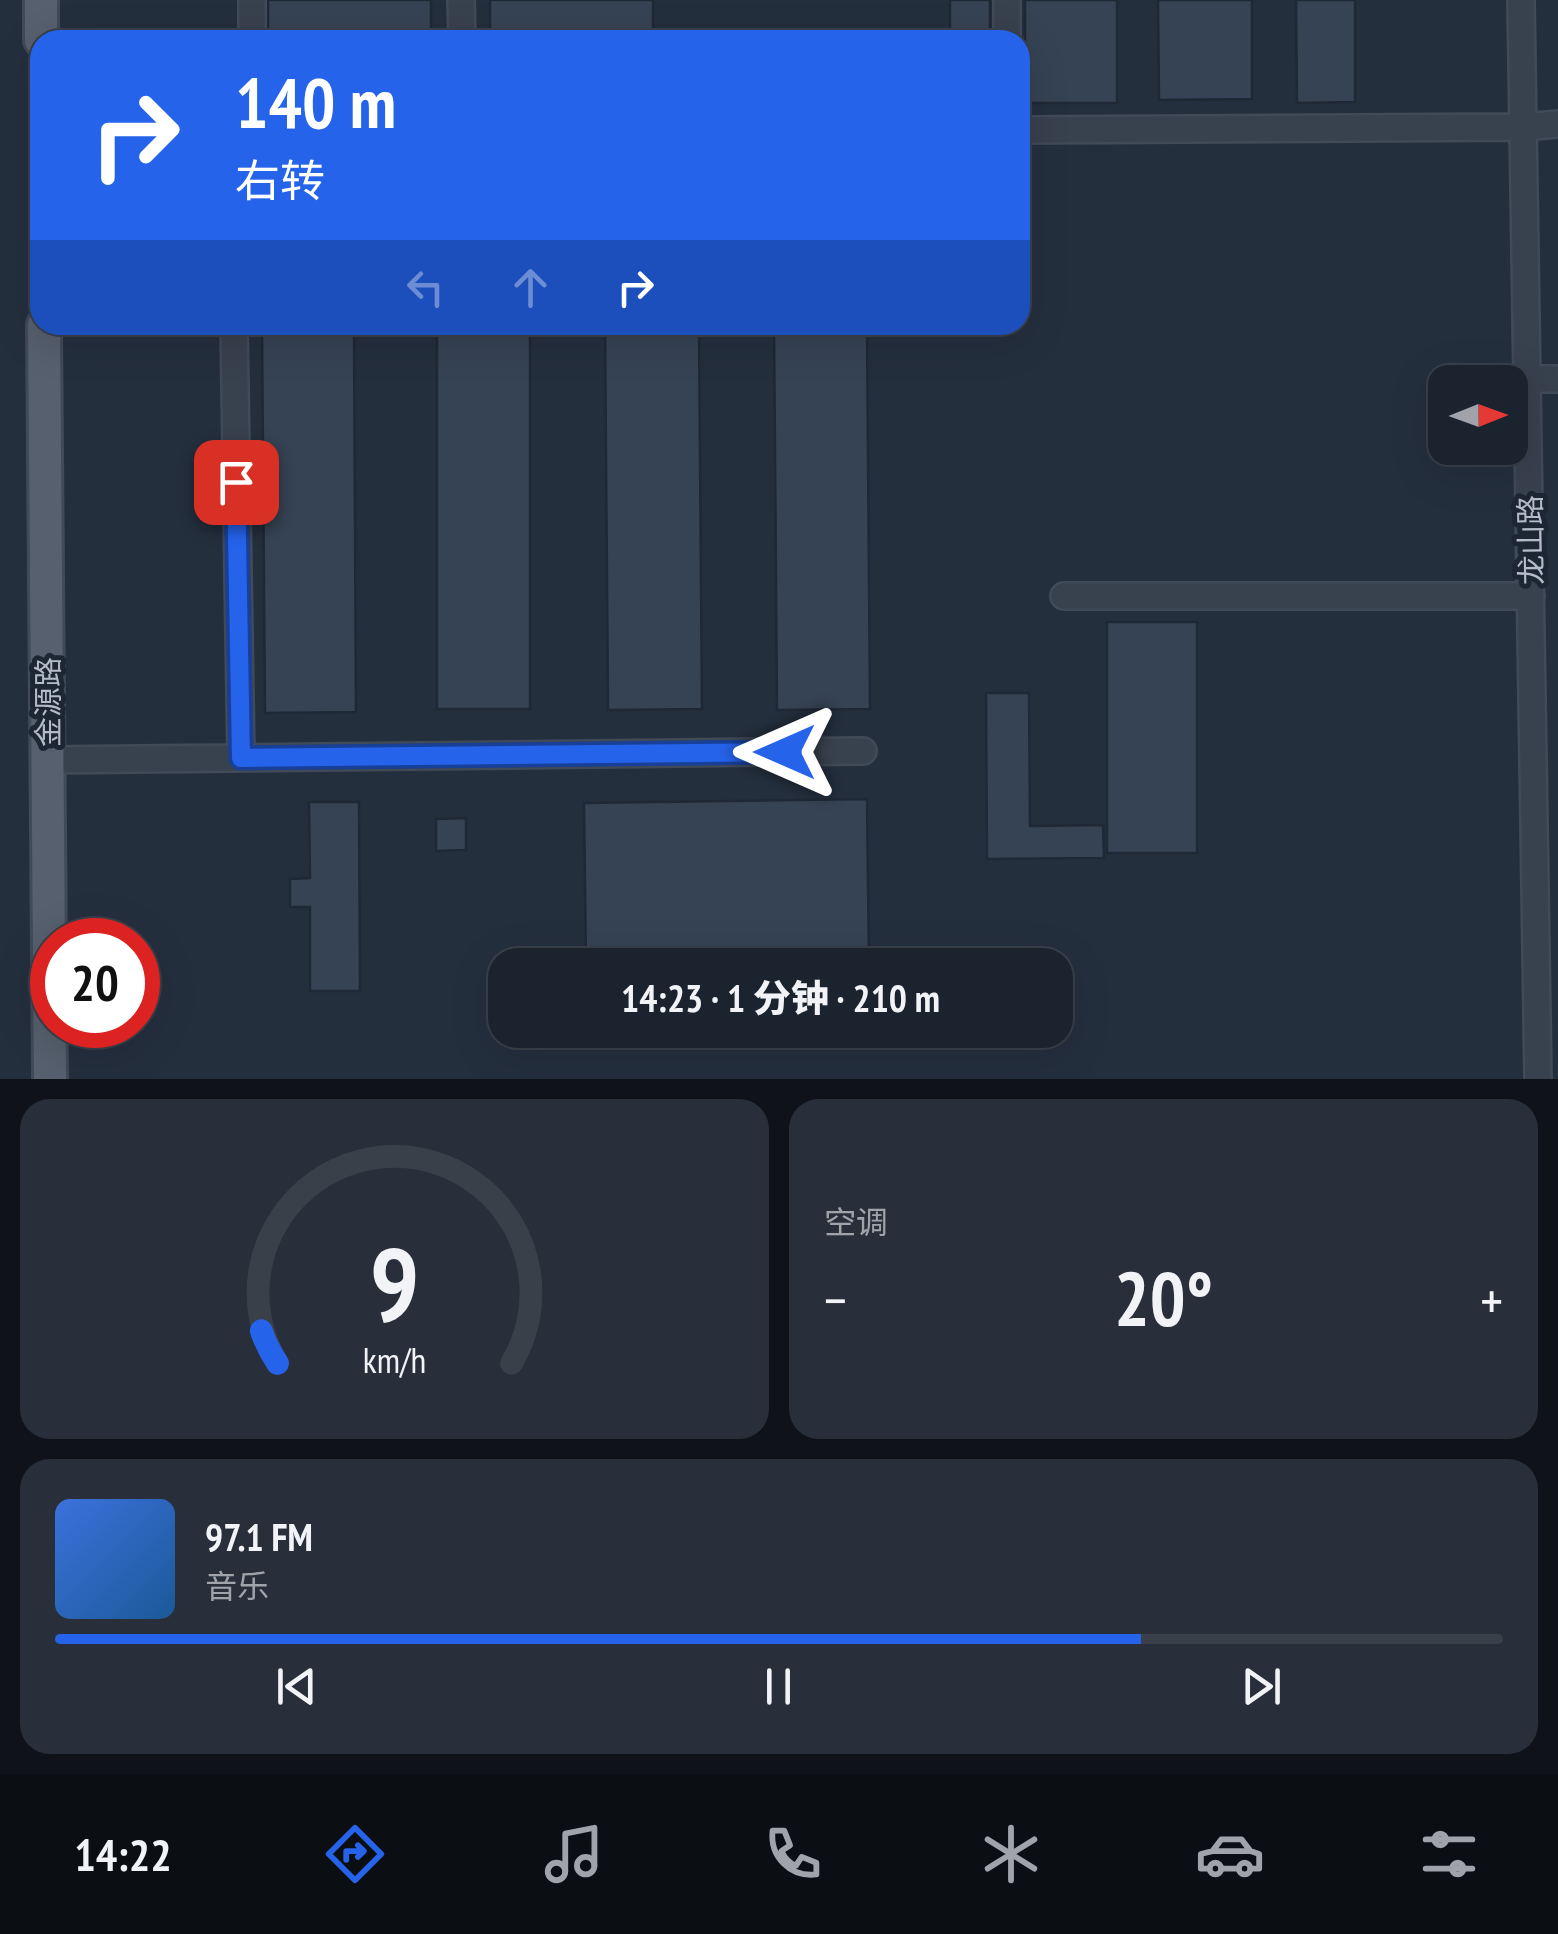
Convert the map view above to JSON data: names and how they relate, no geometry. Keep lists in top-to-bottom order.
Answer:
{
  "streets": {
    "main road": ["金源路"],
    "street": ["龙山路"]
  },
  "north": "right",
  "page": {
    "turn": ["140 m", "右转"],
    "limit": "20",
    "trip": "14:23 · 1 分钟 · 210 m",
    "tile": "空调",
    "heat": ["−", "20°", "+"],
    "song": ["97.1 FM", "音乐"],
    "tabs": "14:22",
    "gauge": ["9", "km/h"]
  }
}
